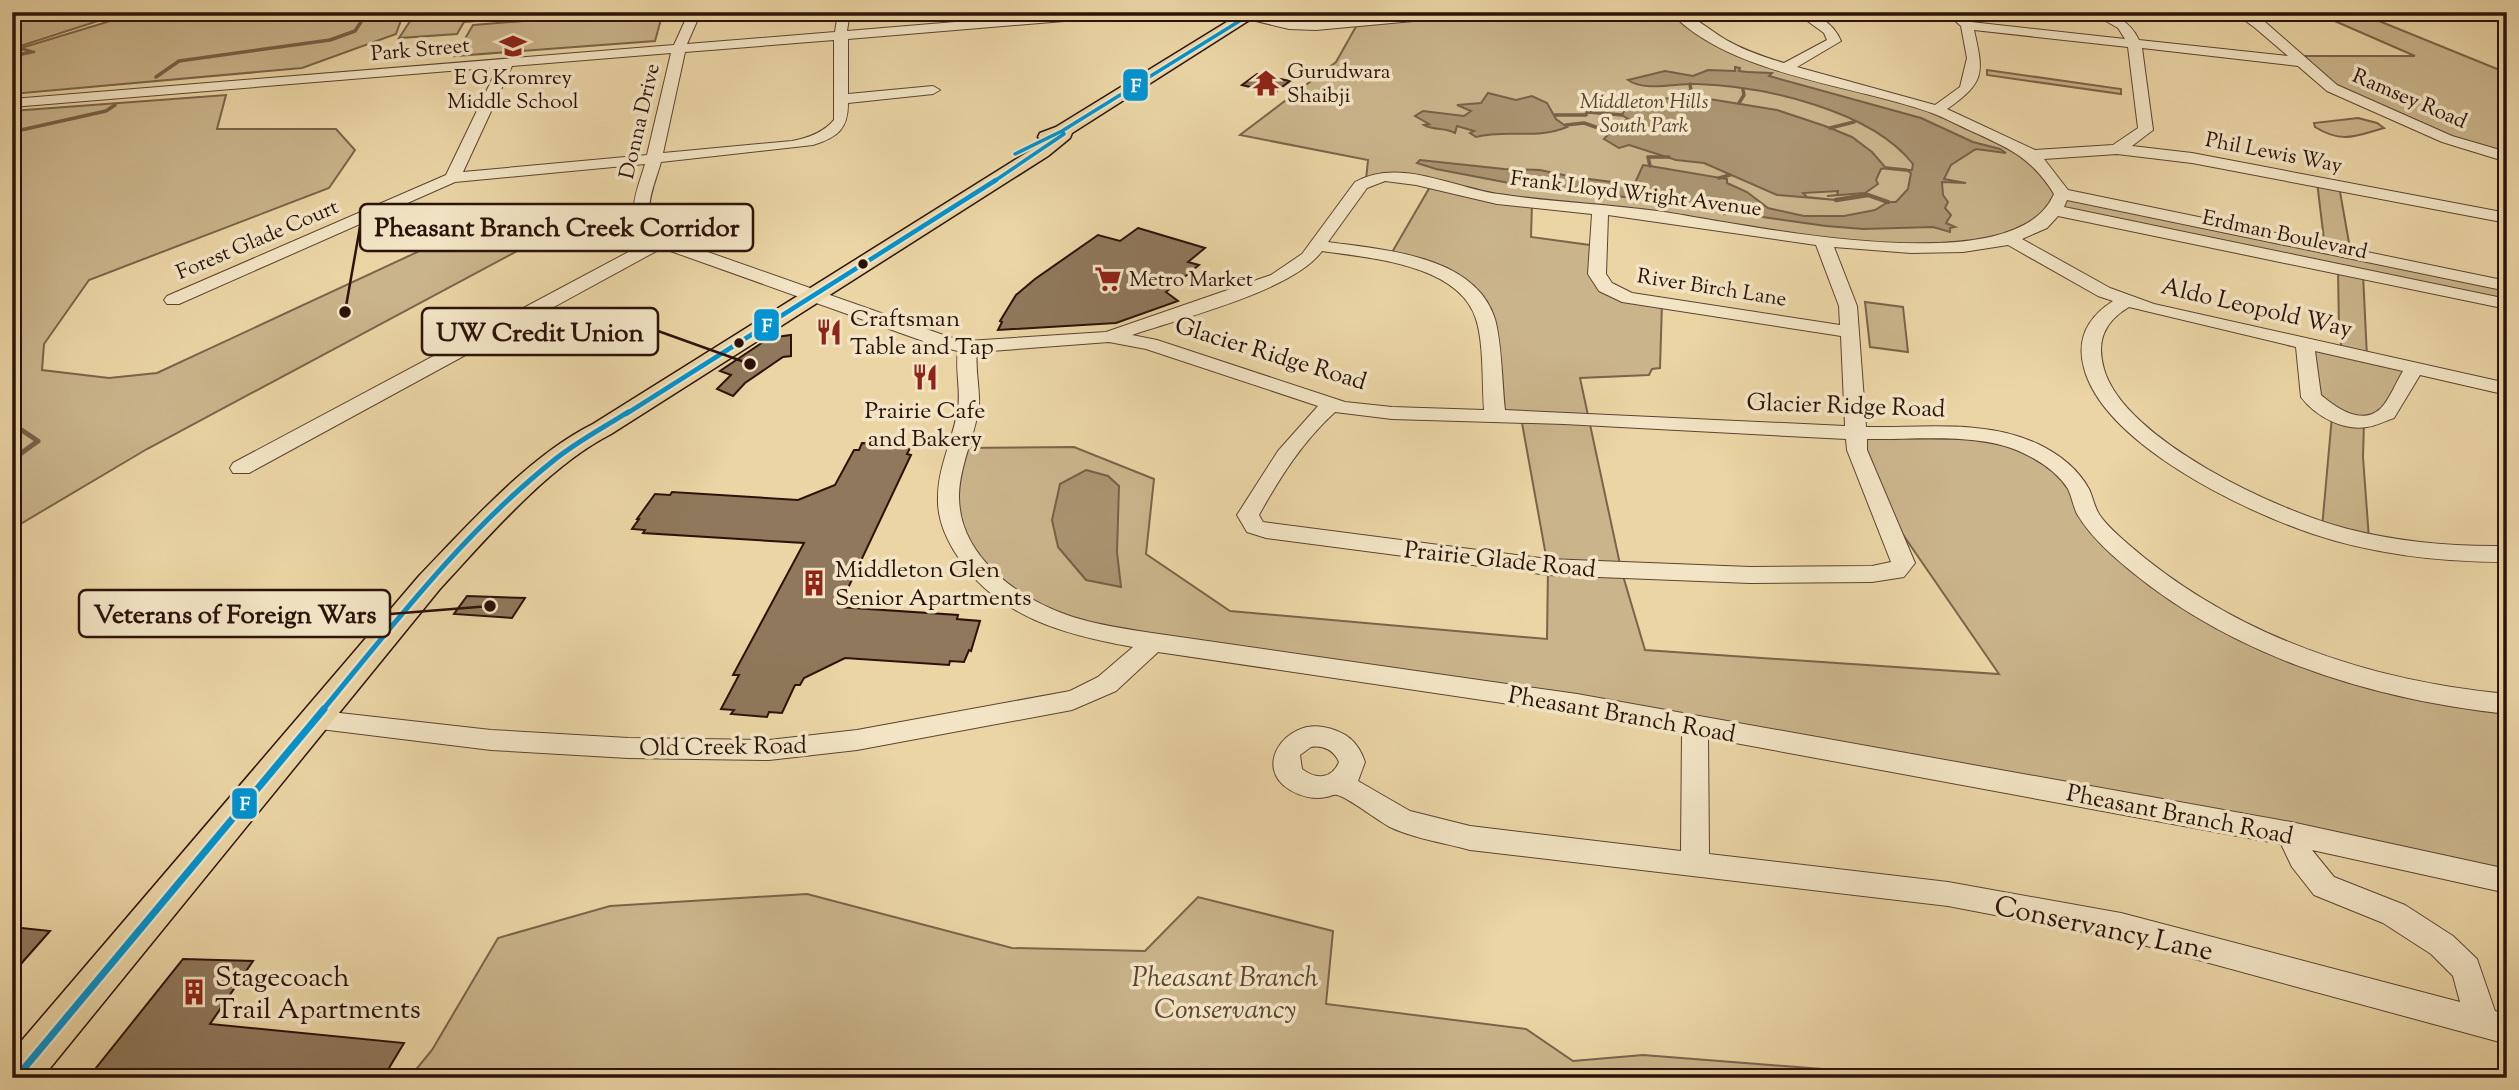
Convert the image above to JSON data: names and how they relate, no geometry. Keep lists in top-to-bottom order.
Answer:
{
  "streets": {
    "street": [
      "Park Street",
      "Ramsey Road",
      "Donna Drive",
      "Phil Lewis Way",
      "Frank Lloyd Wright Avenue",
      "Erdman Boulevard",
      "Forest Glade Court",
      "River Birch Lane",
      "Aldo Leopold Way",
      "Glacier Ridge Road",
      "Prairie Glade Road",
      "Pheasant Branch Road",
      "Old Creek Road",
      "Conservancy Lane"
    ]
  },
  "crossings": [
    ["Park Street", "Donna Drive"],
    ["Donna Drive", "Forest Glade Court"],
    ["Frank Lloyd Wright Avenue", "Erdman Boulevard"],
    ["Frank Lloyd Wright Avenue", "River Birch Lane"],
    ["Frank Lloyd Wright Avenue", "Aldo Leopold Way"],
    ["Frank Lloyd Wright Avenue", "Glacier Ridge Road"],
    ["Frank Lloyd Wright Avenue", "Pheasant Branch Road"],
    ["Glacier Ridge Road", "Prairie Glade Road"],
    ["Pheasant Branch Road", "Old Creek Road"]
  ],
  "parks": ["Middleton Hills South Park", "Pheasant Branch Conservancy"],
  "places": {
    "school or university": ["E G Kromrey Middle School"],
    "temple": ["Gurudwara Shaibji"],
    "supermarket": ["Metro Market"],
    "other": ["Pheasant Branch Creek Corridor", "UW Credit Union", "Veterans of Foreign Wars"],
    "restaurant": ["Craftsman Table and Tap", "Prairie Cafe and Bakery"],
    "building": ["Middleton Glen Senior Apartments", "Stagecoach Trail Apartments"]
  },
  "lines": ["transit line F"]
}
